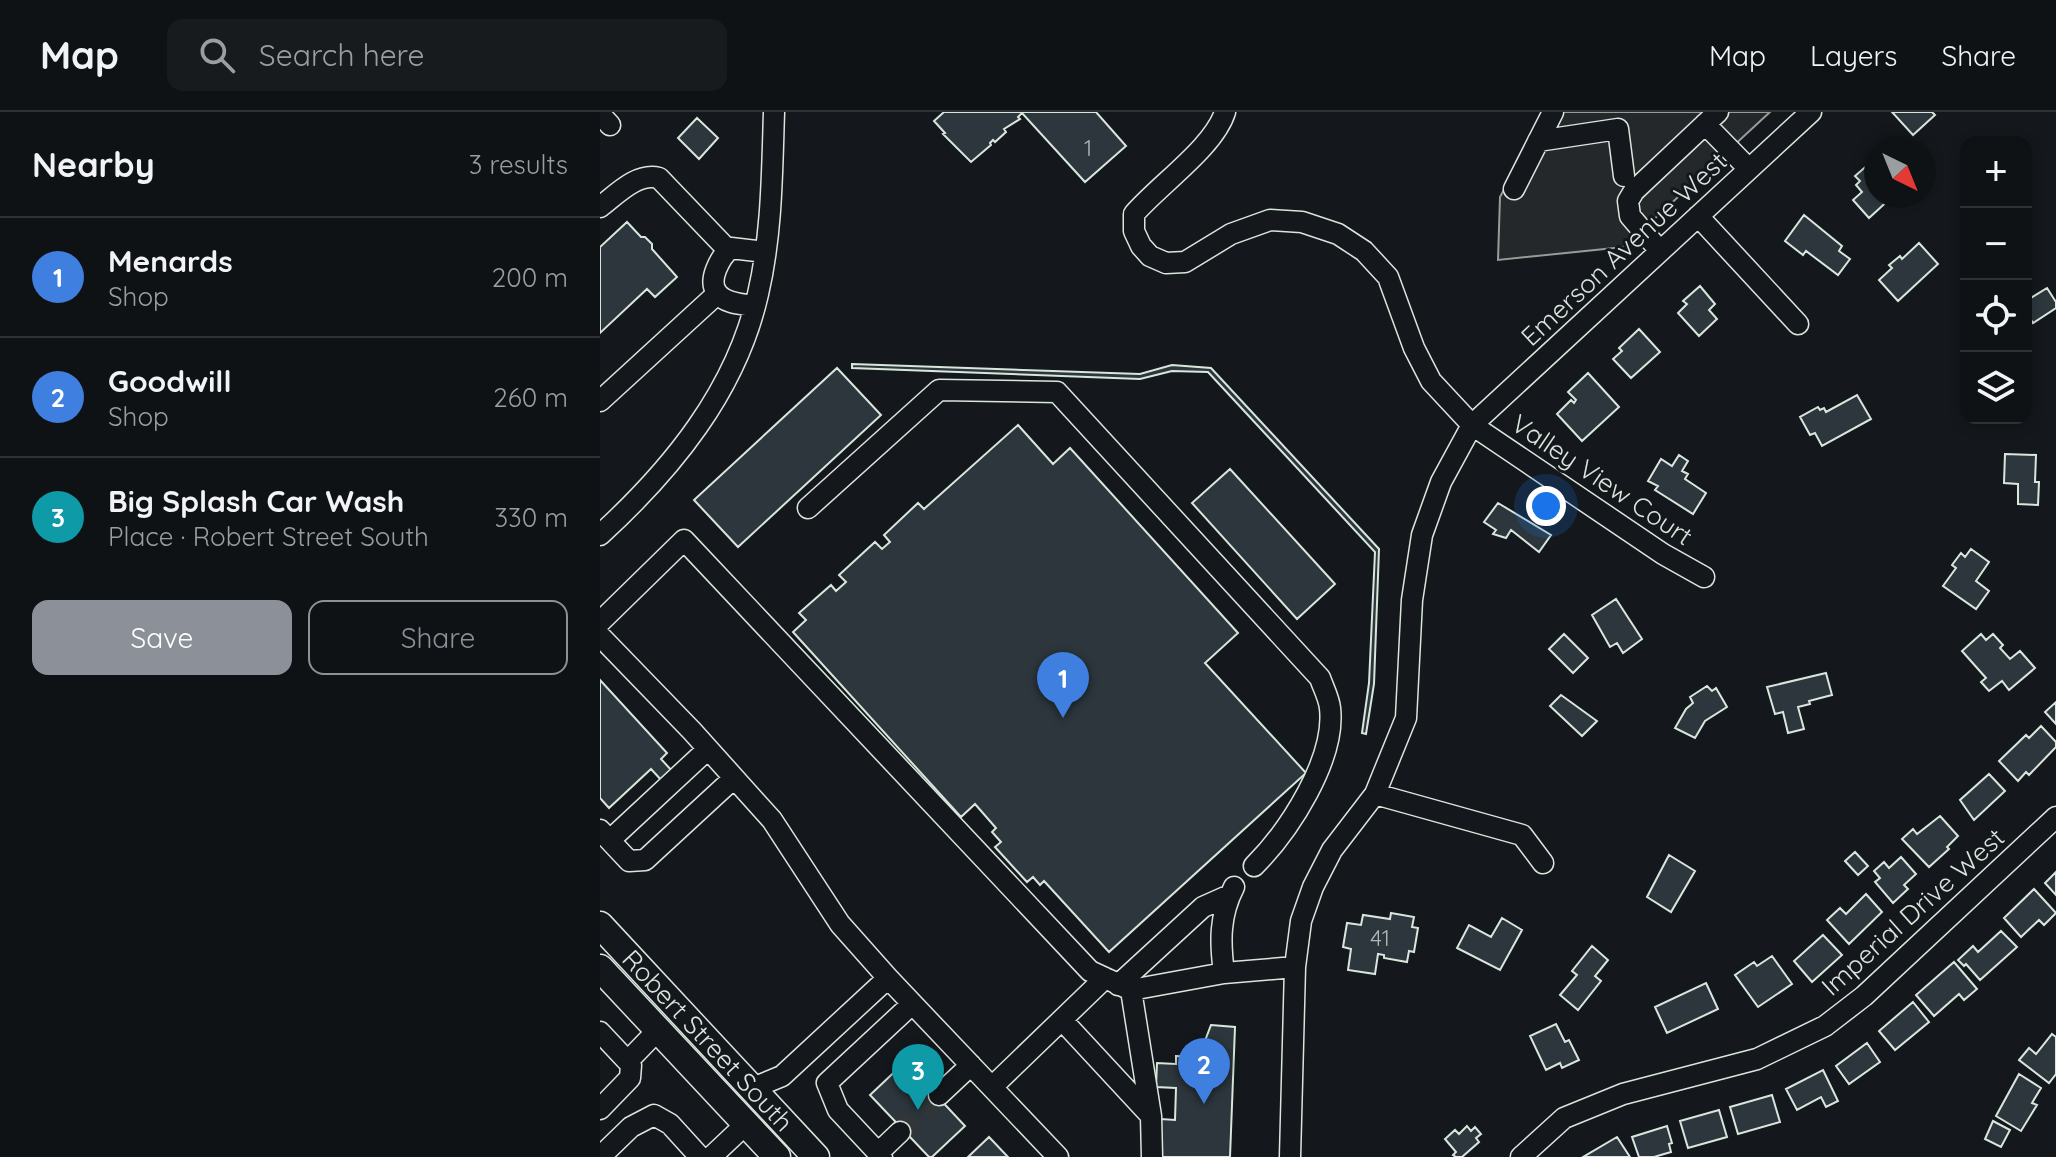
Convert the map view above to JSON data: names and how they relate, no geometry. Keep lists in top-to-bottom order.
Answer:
{
  "streets": {
    "main road": ["Robert Street South"],
    "street": ["Emerson Avenue West", "Valley View Court", "Imperial Drive West"]
  },
  "crossings": [
    ["Emerson Avenue West", "Valley View Court"]
  ],
  "house_numbers": ["1", "41"],
  "north": "bottom right",
  "page": {
    "header": "Map",
    "search": "Search here",
    "nav": ["Map", "Layers", "Share"],
    "heading": ["Nearby", "3 results"],
    "map_buttons": ["+", "−"],
    "list": [
      {
        "mark": "1",
        "name": "Menards",
        "note": "Shop",
        "value": "200 m"
      },
      {
        "mark": "2",
        "name": "Goodwill",
        "note": "Shop",
        "value": "260 m"
      },
      {
        "mark": "3",
        "name": "Big Splash Car Wash",
        "note": "Place · Robert Street South",
        "value": "330 m"
      }
    ],
    "buttons": ["Save", "Share"],
    "pins": ["1", "2", "3"]
  }
}
